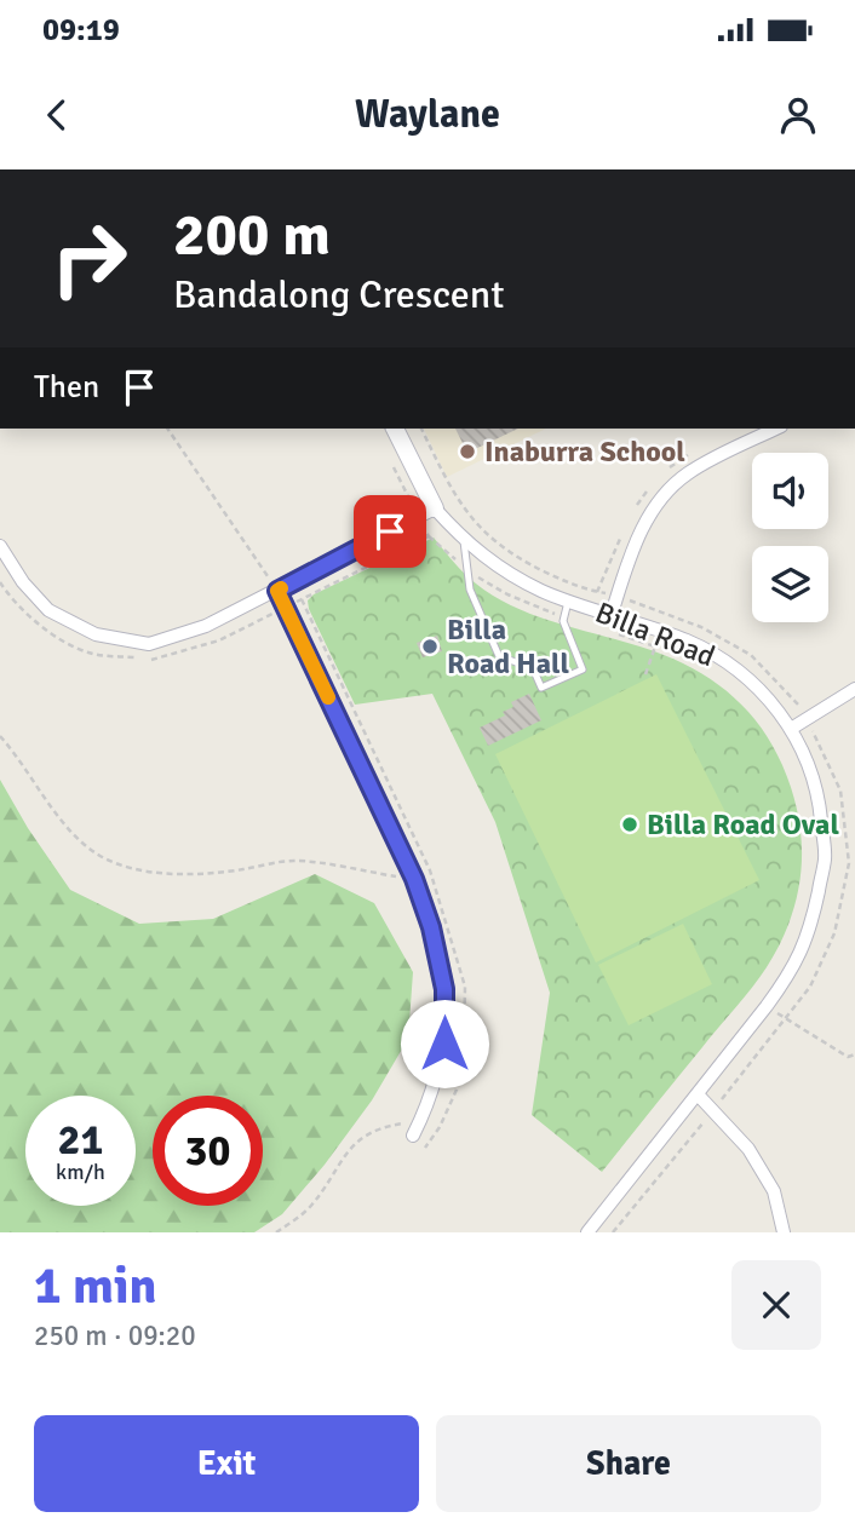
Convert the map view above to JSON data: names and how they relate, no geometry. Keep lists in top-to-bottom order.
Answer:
{
  "streets": {
    "street": ["Billa Road"]
  },
  "places": ["Inaburra School", "Billa Road Hall", "Billa Road Oval"],
  "page": {
    "status": "09:19",
    "header": "Waylane",
    "turn": ["200 m", "Bandalong Crescent"],
    "then": "Then",
    "speed": "21 km/h",
    "limit": "30",
    "heading": ["1 min", "250 m · 09:20"],
    "buttons": ["Exit", "Share"]
  }
}
